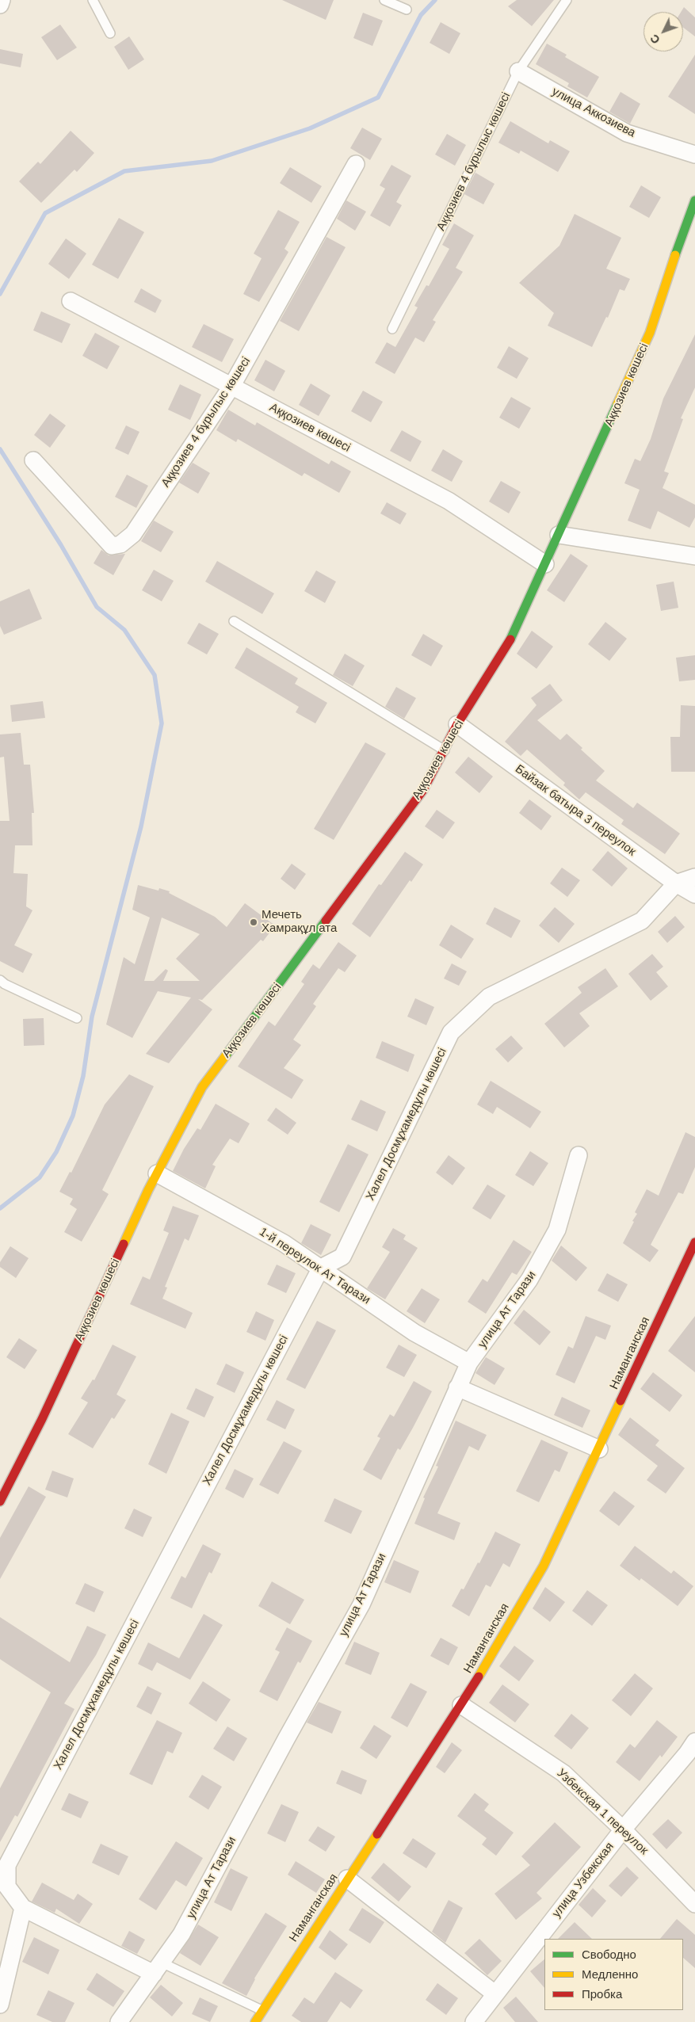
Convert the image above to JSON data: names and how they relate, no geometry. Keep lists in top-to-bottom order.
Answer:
{
  "streets": {
    "main road": ["Аққозиев көшесі", "Наманганская"],
    "street": [
      "улица Аккозиева",
      "Аққозиев 4 бұрылыс көшесі",
      "Байзак батыра 3 переулок",
      "Халел Досмұхамедұлы көшесі",
      "1-й переулок Ат Тарази",
      "улица Ат Тарази",
      "Узбекская 1 переулок",
      "улица Узбекская"
    ]
  },
  "crossings": [
    ["улица Аккозиева", "Аққозиев 4 бұрылыс көшесі"],
    ["Аққозиев 4 бұрылыс көшесі", "Аққозиев көшесі"],
    ["Аққозиев көшесі", "Байзак батыра 3 переулок"],
    ["Аққозиев көшесі", "1-й переулок Ат Тарази"],
    ["Байзак батыра 3 переулок", "Халел Досмұхамедұлы көшесі"],
    ["Халел Досмұхамедұлы көшесі", "1-й переулок Ат Тарази"],
    ["Халел Досмұхамедұлы көшесі", "улица Ат Тарази"],
    ["1-й переулок Ат Тарази", "улица Ат Тарази"],
    ["Наманганская", "Узбекская 1 переулок"],
    ["Узбекская 1 переулок", "улица Узбекская"]
  ],
  "places": ["Мечеть Хамрақұл ата"],
  "legend": ["Свободно", "Медленно", "Пробка"],
  "north": "bottom left"
}
